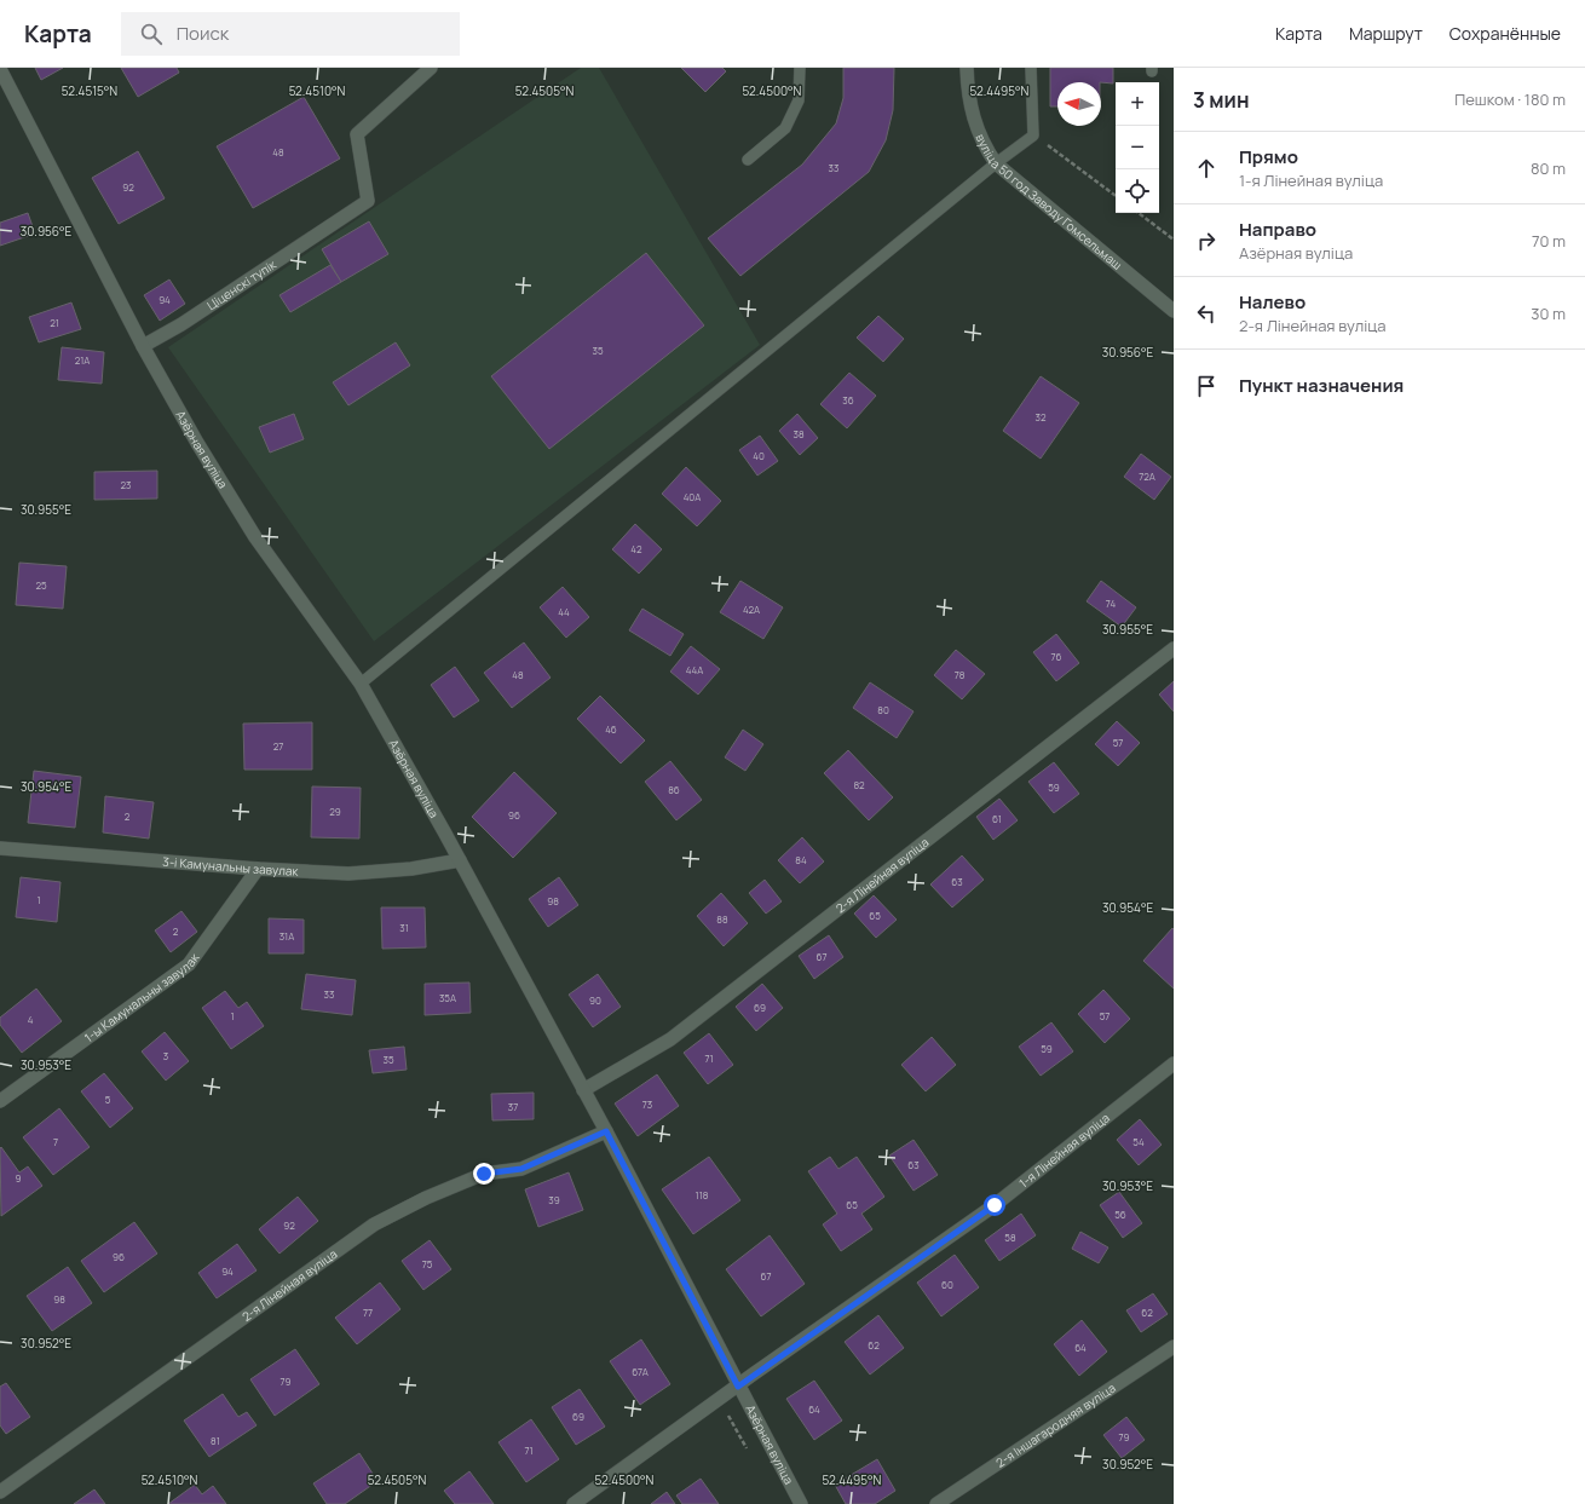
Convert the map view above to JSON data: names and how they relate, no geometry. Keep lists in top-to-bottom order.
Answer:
{
  "streets": {
    "street": [
      "вуліца 50 год Заводу Гомсельмаш",
      "Ціценскі тупік",
      "Азёрная вуліца",
      "3-і Камунальны завулак",
      "2-я Лінейная вуліца",
      "1-ы Камунальны завулак",
      "1-я Лінейная вуліца",
      "2-я Іншагародняя вуліца"
    ]
  },
  "crossings": [
    ["Ціценскі тупік", "Азёрная вуліца"],
    ["Азёрная вуліца", "3-і Камунальны завулак"],
    ["Азёрная вуліца", "2-я Лінейная вуліца"],
    ["Азёрная вуліца", "1-я Лінейная вуліца"],
    ["3-і Камунальны завулак", "1-ы Камунальны завулак"]
  ],
  "house_numbers": [
    "48",
    "33",
    "92",
    "94",
    "21",
    "35",
    "21А",
    "36",
    "32",
    "38",
    "40",
    "72А",
    "23",
    "40А",
    "42",
    "25",
    "74",
    "42А",
    "44",
    "76",
    "44А",
    "48",
    "78",
    "80",
    "46",
    "57",
    "27",
    "82",
    "59",
    "86",
    "29",
    "96",
    "2",
    "61",
    "84",
    "63",
    "1",
    "98",
    "65",
    "88",
    "31",
    "2",
    "31А",
    "67",
    "33",
    "35А",
    "90",
    "69",
    "1",
    "57",
    "4",
    "59",
    "3",
    "71",
    "35",
    "5",
    "73",
    "37",
    "7",
    "54",
    "63",
    "9",
    "118",
    "39",
    "65",
    "56",
    "92",
    "58",
    "96",
    "75",
    "94",
    "67",
    "60",
    "98",
    "77",
    "62",
    "62",
    "64",
    "67А",
    "79",
    "64",
    "69",
    "79",
    "81",
    "71"
  ],
  "north": "left",
  "page": {
    "header": "Карта",
    "search": "Поиск",
    "nav": ["Карта", "Маршрут", "Сохранённые"],
    "heading": ["3 мин", "Пешком · 180 m"],
    "map_buttons": ["+", "−"],
    "list": [
      ["Прямо", "1-я Лінейная вуліца", "80 m"],
      ["Направо", "Азёрная вуліца", "70 m"],
      ["Налево", "2-я Лінейная вуліца", "30 m"],
      "Пункт назначения"
    ]
  },
  "coordinates": [
    "52.4515°N",
    "52.4510°N",
    "52.4505°N",
    "52.4500°N",
    "52.4495°N",
    "30.956°E",
    "30.955°E",
    "30.954°E",
    "30.953°E",
    "30.952°E"
  ]
}
